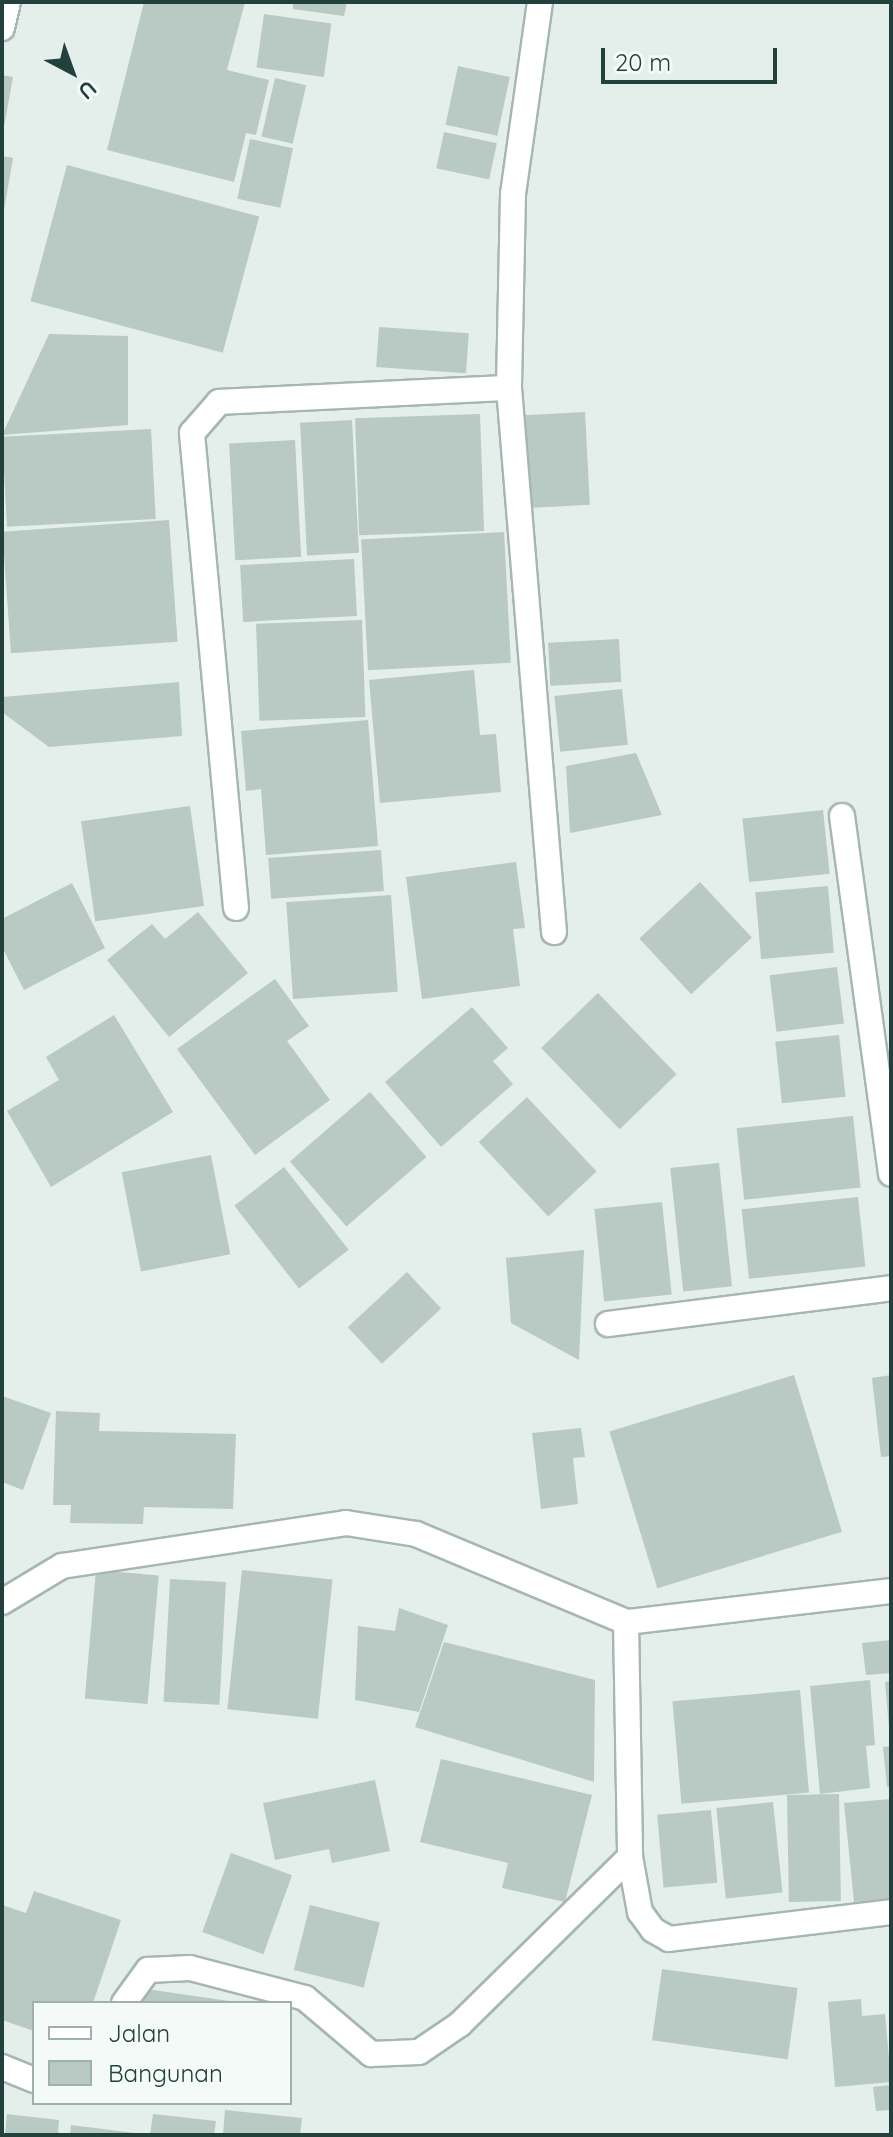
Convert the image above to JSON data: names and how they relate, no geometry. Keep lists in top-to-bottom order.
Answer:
{
  "legend": ["Jalan", "Bangunan"],
  "scale_bar": "20 m",
  "north": "bottom right"
}
